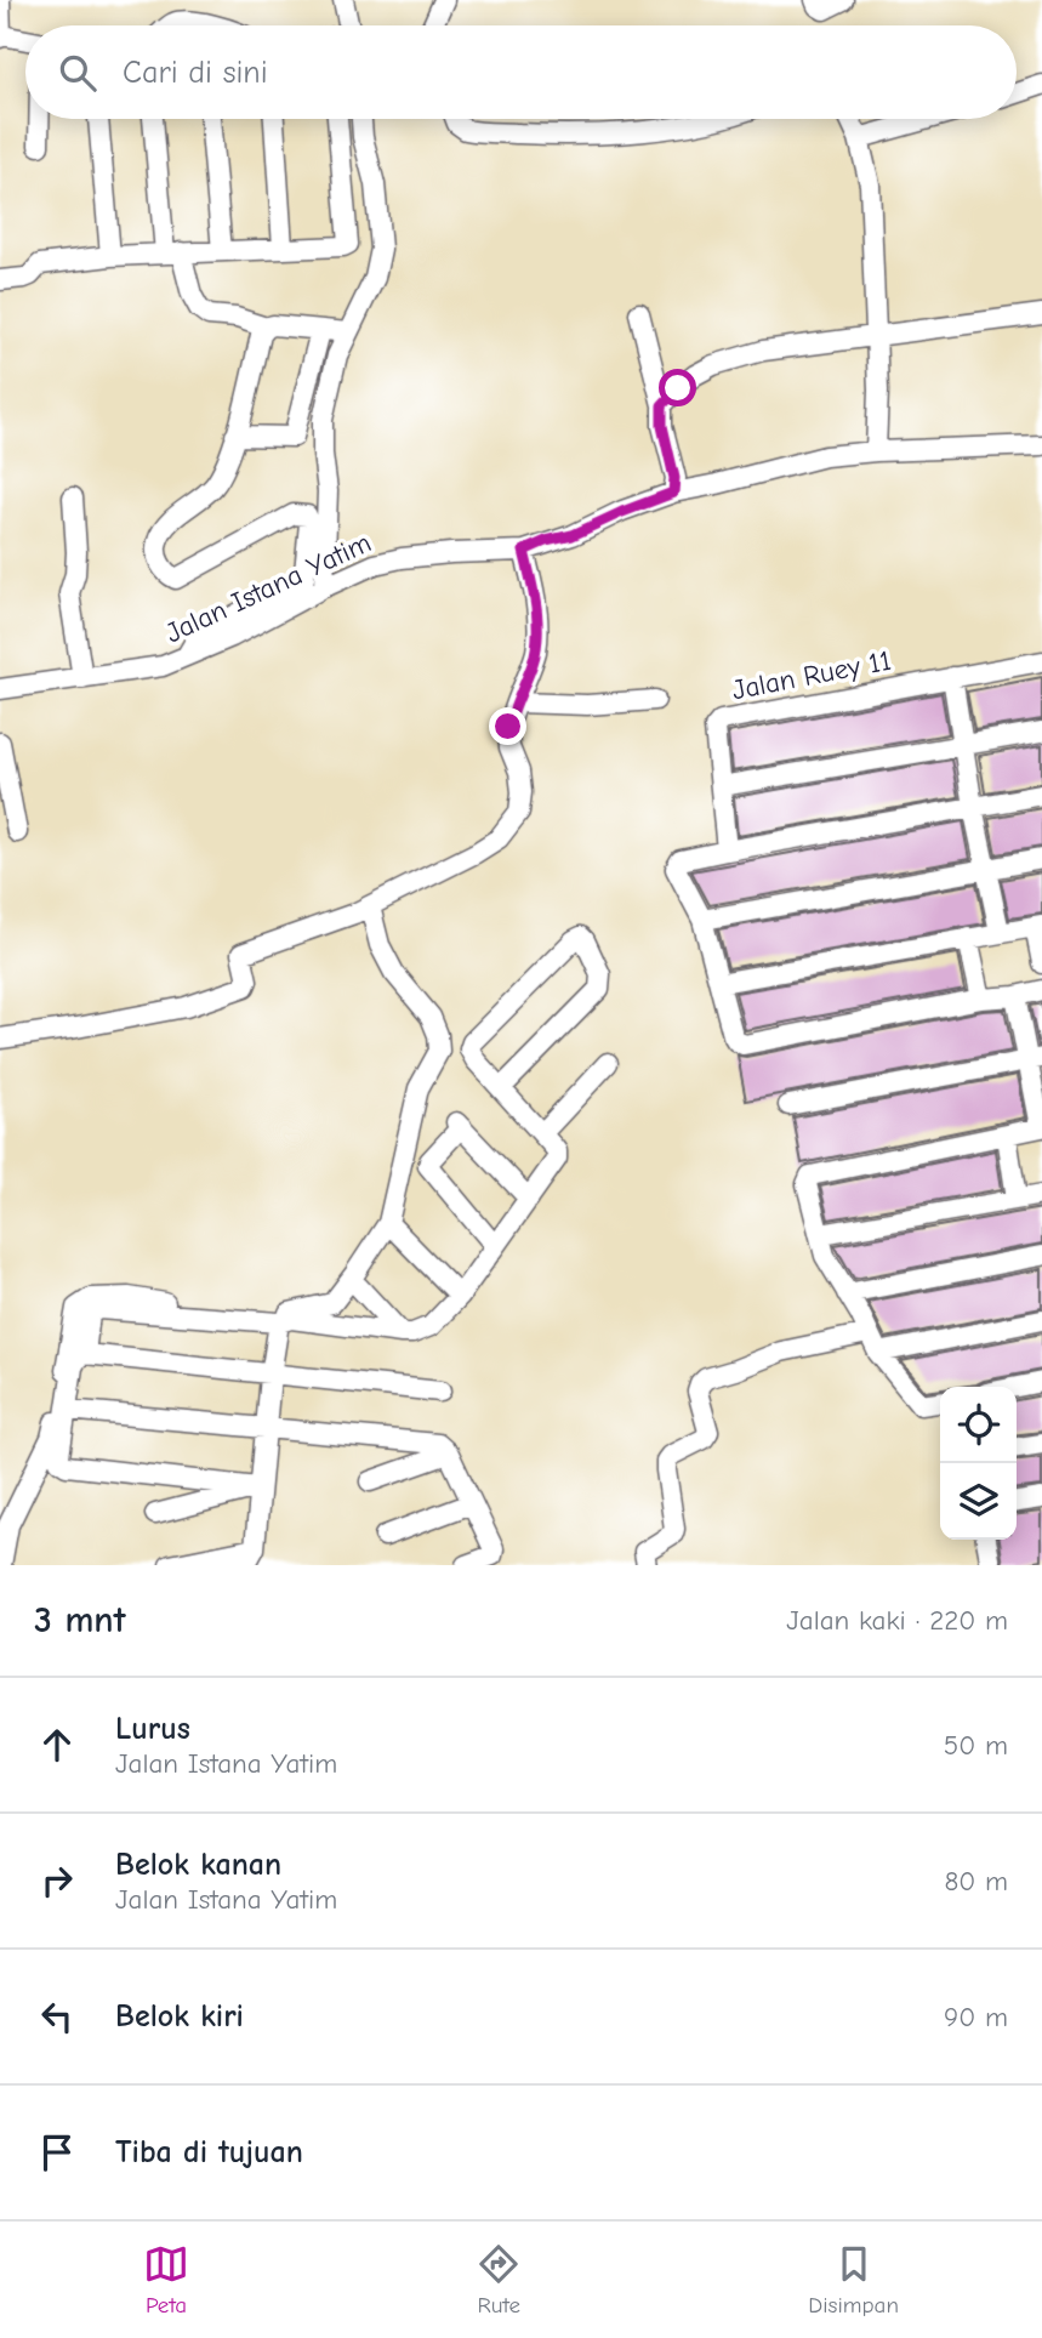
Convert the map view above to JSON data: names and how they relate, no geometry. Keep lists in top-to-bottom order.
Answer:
{
  "streets": {
    "street": ["Jalan Istana Yatim", "Jalan Ruey 11"]
  },
  "page": {
    "search": "Cari di sini",
    "heading": ["3 mnt", "Jalan kaki · 220 m"],
    "list": [
      ["Lurus", "Jalan Istana Yatim", "50 m"],
      ["Belok kanan", "Jalan Istana Yatim", "80 m"],
      ["Belok kiri", "90 m"],
      "Tiba di tujuan"
    ],
    "nav": ["Peta", "Rute", "Disimpan"]
  }
}
